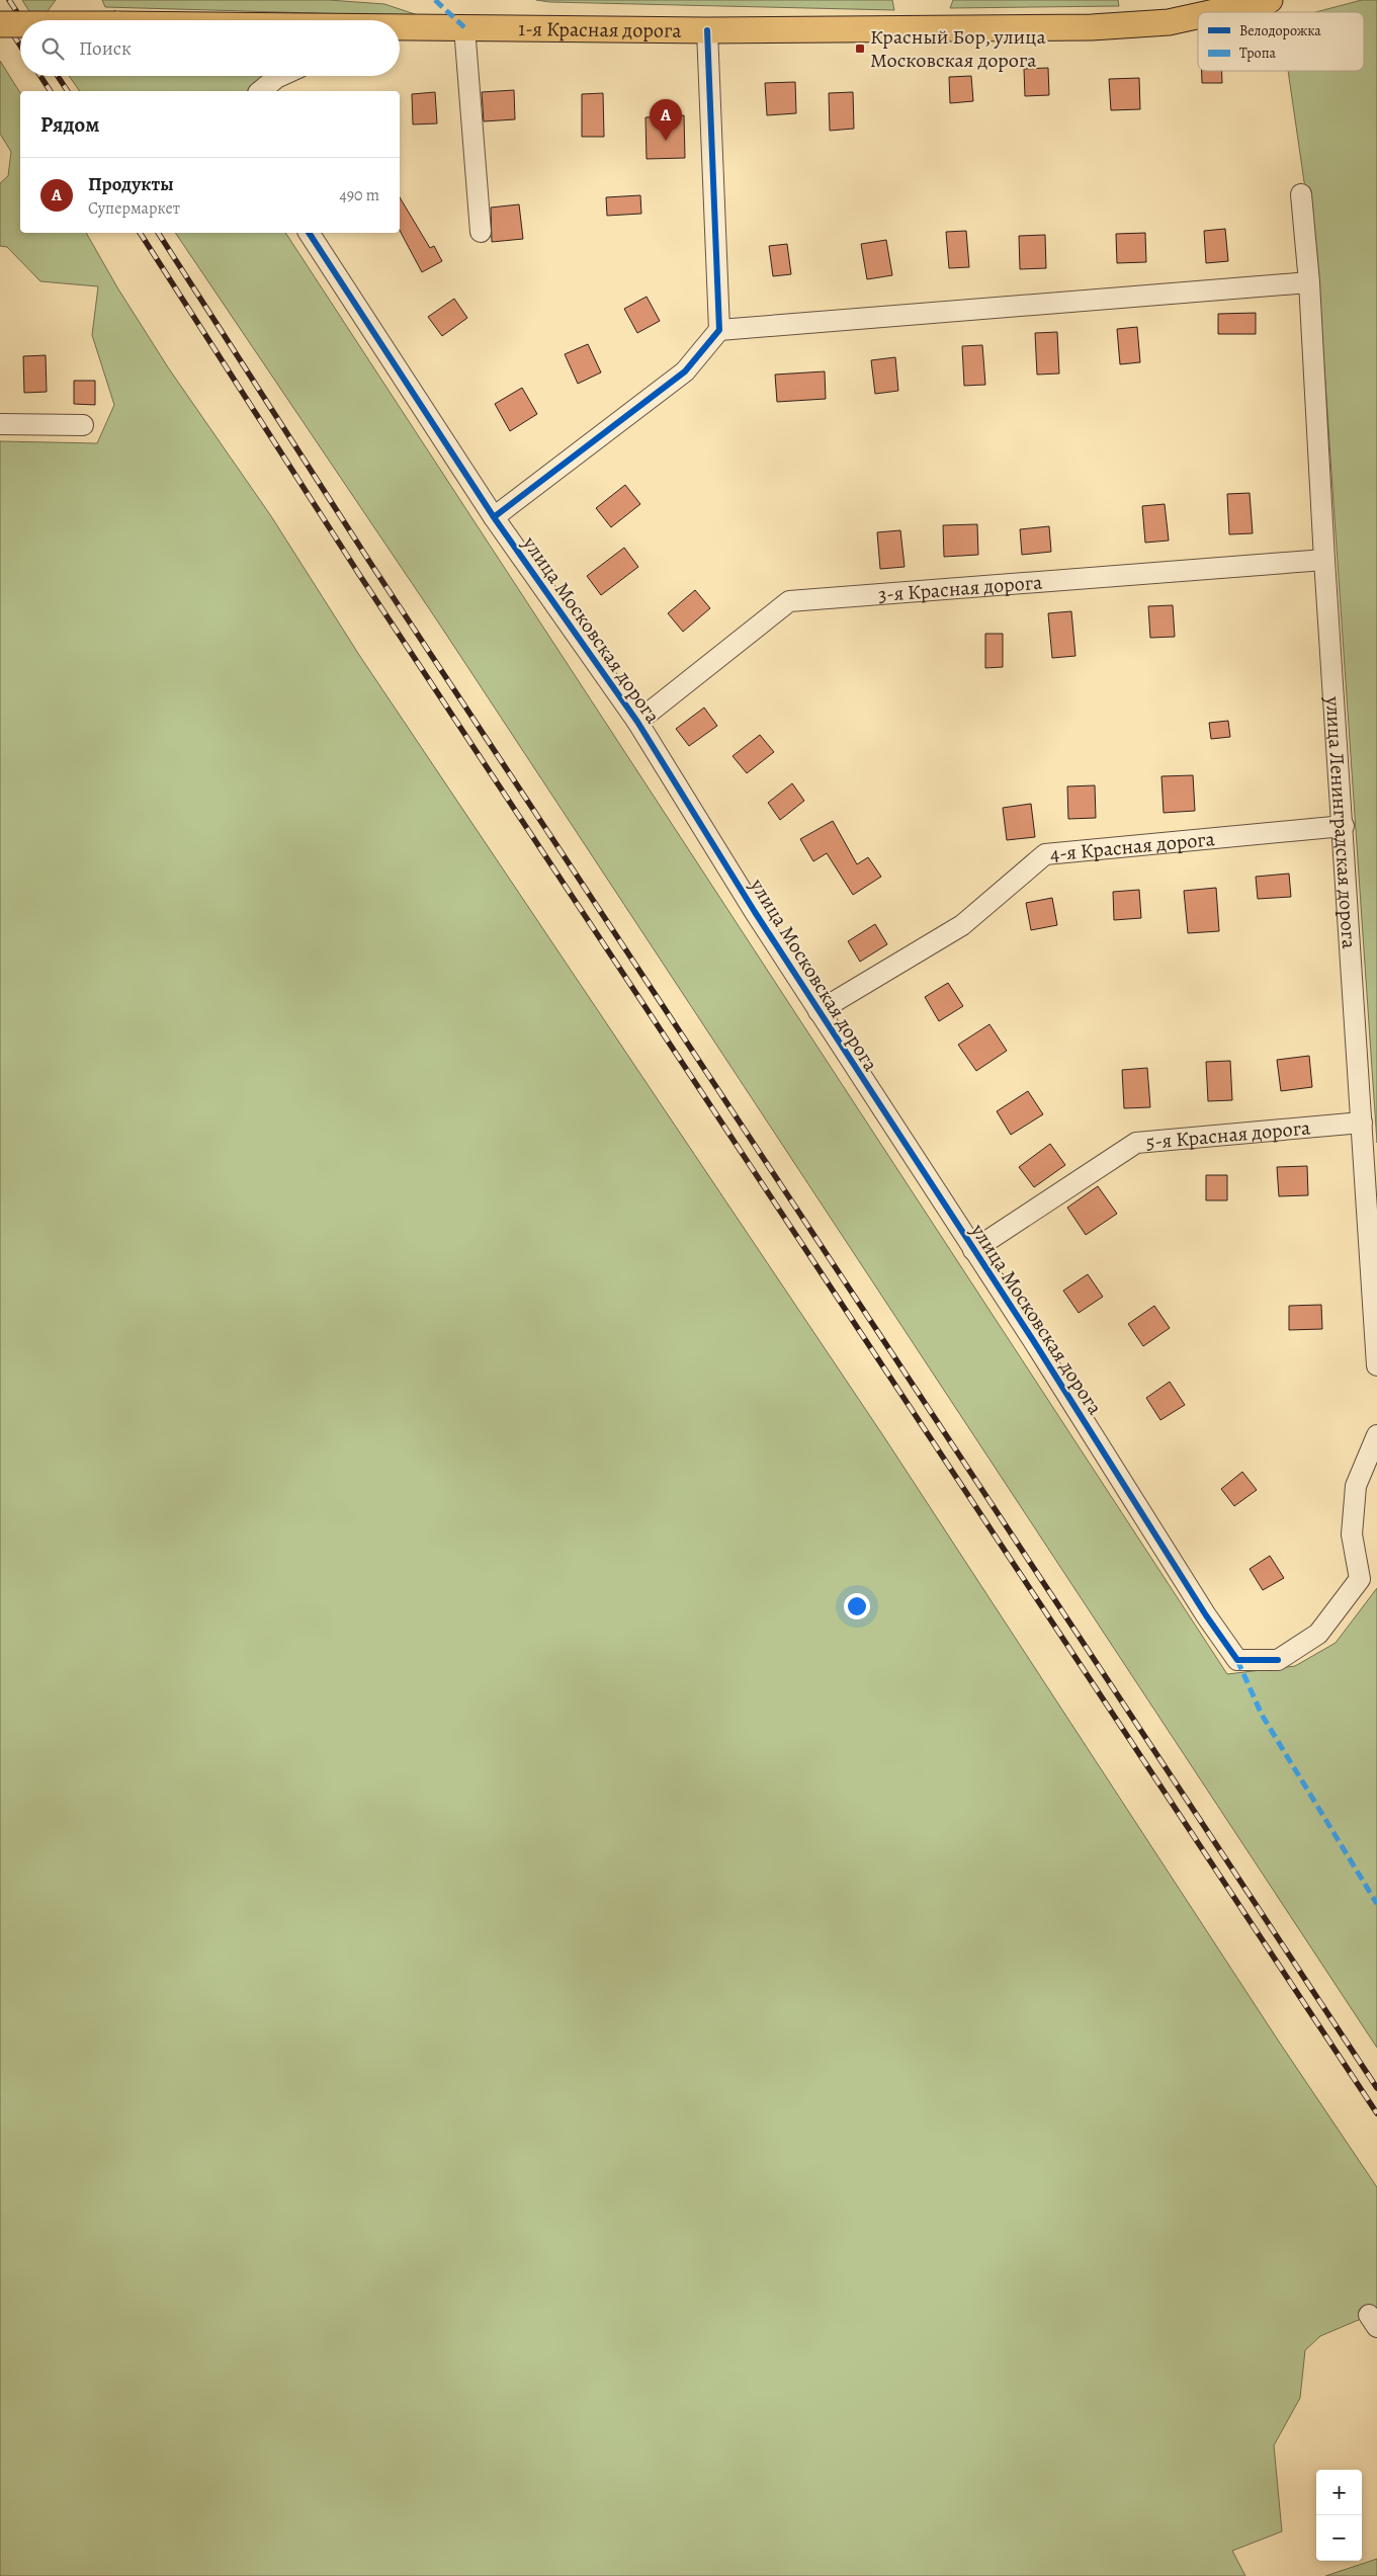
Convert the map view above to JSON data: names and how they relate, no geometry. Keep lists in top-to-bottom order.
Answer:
{
  "streets": {
    "main road": ["1-я Красная дорога"],
    "street": [
      "3-я Красная дорога",
      "улица Московская дорога",
      "улица Ленинградская дорога",
      "4-я Красная дорога",
      "5-я Красная дорога"
    ]
  },
  "crossings": [
    ["3-я Красная дорога", "улица Московская дорога"],
    ["3-я Красная дорога", "улица Ленинградская дорога"],
    ["улица Московская дорога", "4-я Красная дорога"],
    ["улица Московская дорога", "5-я Красная дорога"],
    ["улица Ленинградская дорога", "4-я Красная дорога"],
    ["улица Ленинградская дорога", "5-я Красная дорога"]
  ],
  "places": {
    "transit": ["Красный Бор, улица Московская дорога"]
  },
  "legend": ["Велодорожка", "Тропа"],
  "page": {
    "search": "Поиск",
    "heading": "Рядом",
    "pins": "A",
    "list": [
      {
        "mark": "A",
        "name": "Продукты",
        "note": "Супермаркет",
        "value": "490 m"
      }
    ],
    "map_buttons": ["+", "−"]
  }
}
